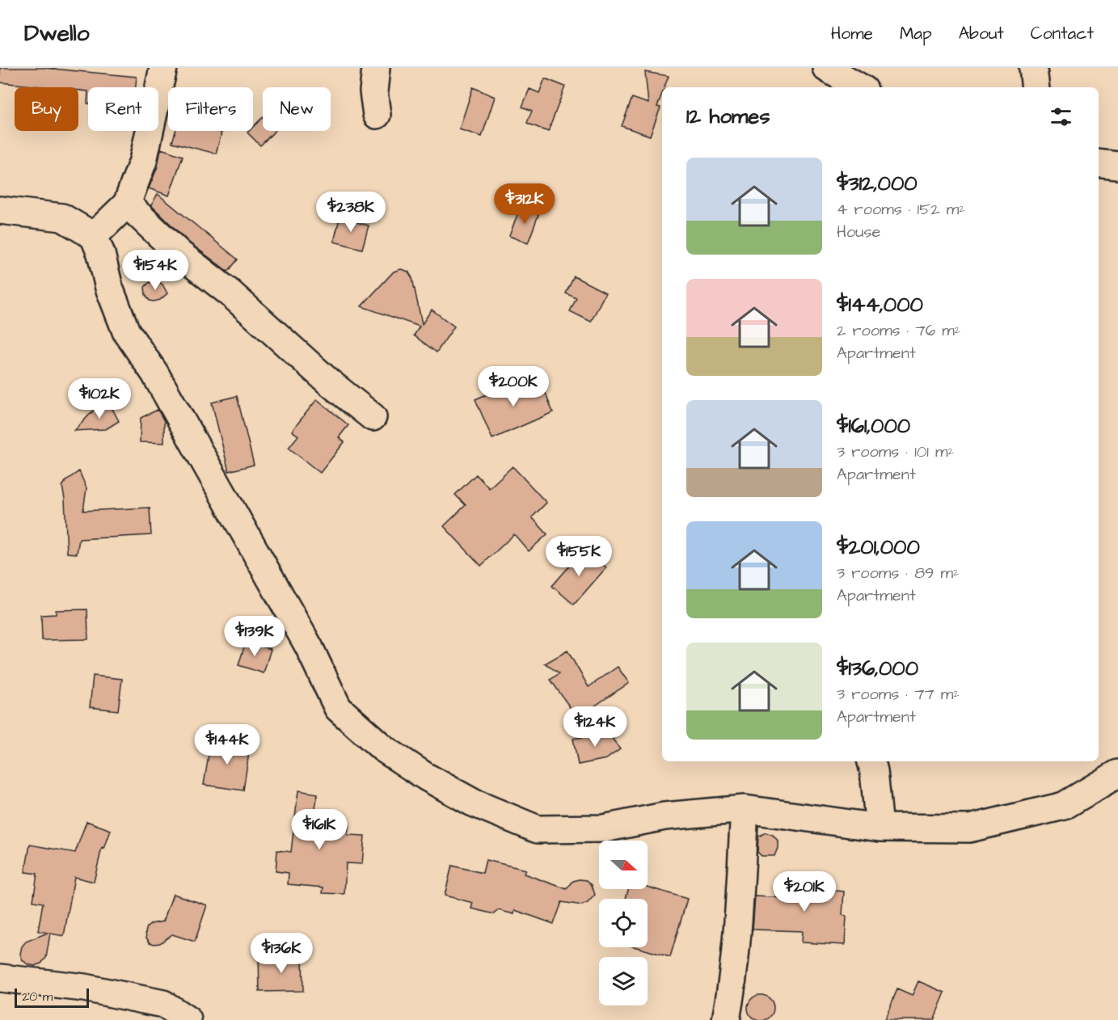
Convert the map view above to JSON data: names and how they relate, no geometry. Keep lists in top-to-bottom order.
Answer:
{
  "scale_bar": "20 m",
  "north": "right",
  "page": {
    "header": "Dwello",
    "nav": [
      "Home",
      "Map",
      "About",
      "Contact"
    ],
    "chip": [
      "Buy",
      "Rent",
      "Filters",
      "New"
    ],
    "heading": "12 homes",
    "list": [
      {
        "name": "$312,000",
        "note": "4 rooms · 152 m² · House"
      },
      {
        "name": "$144,000",
        "note": "2 rooms · 76 m² · Apartment"
      },
      {
        "name": "$161,000",
        "note": "3 rooms · 101 m² · Apartment"
      },
      {
        "name": "$201,000",
        "note": "3 rooms · 89 m² · Apartment"
      },
      {
        "name": "$136,000",
        "note": "3 rooms · 77 m² · Apartment"
      }
    ],
    "price": [
      "$312K",
      "$238K",
      "$154K",
      "$200K",
      "$102K",
      "$155K",
      "$139K",
      "$124K",
      "$144K",
      "$161K",
      "$201K",
      "$136K"
    ],
    "scale": "20 m"
  }
}
